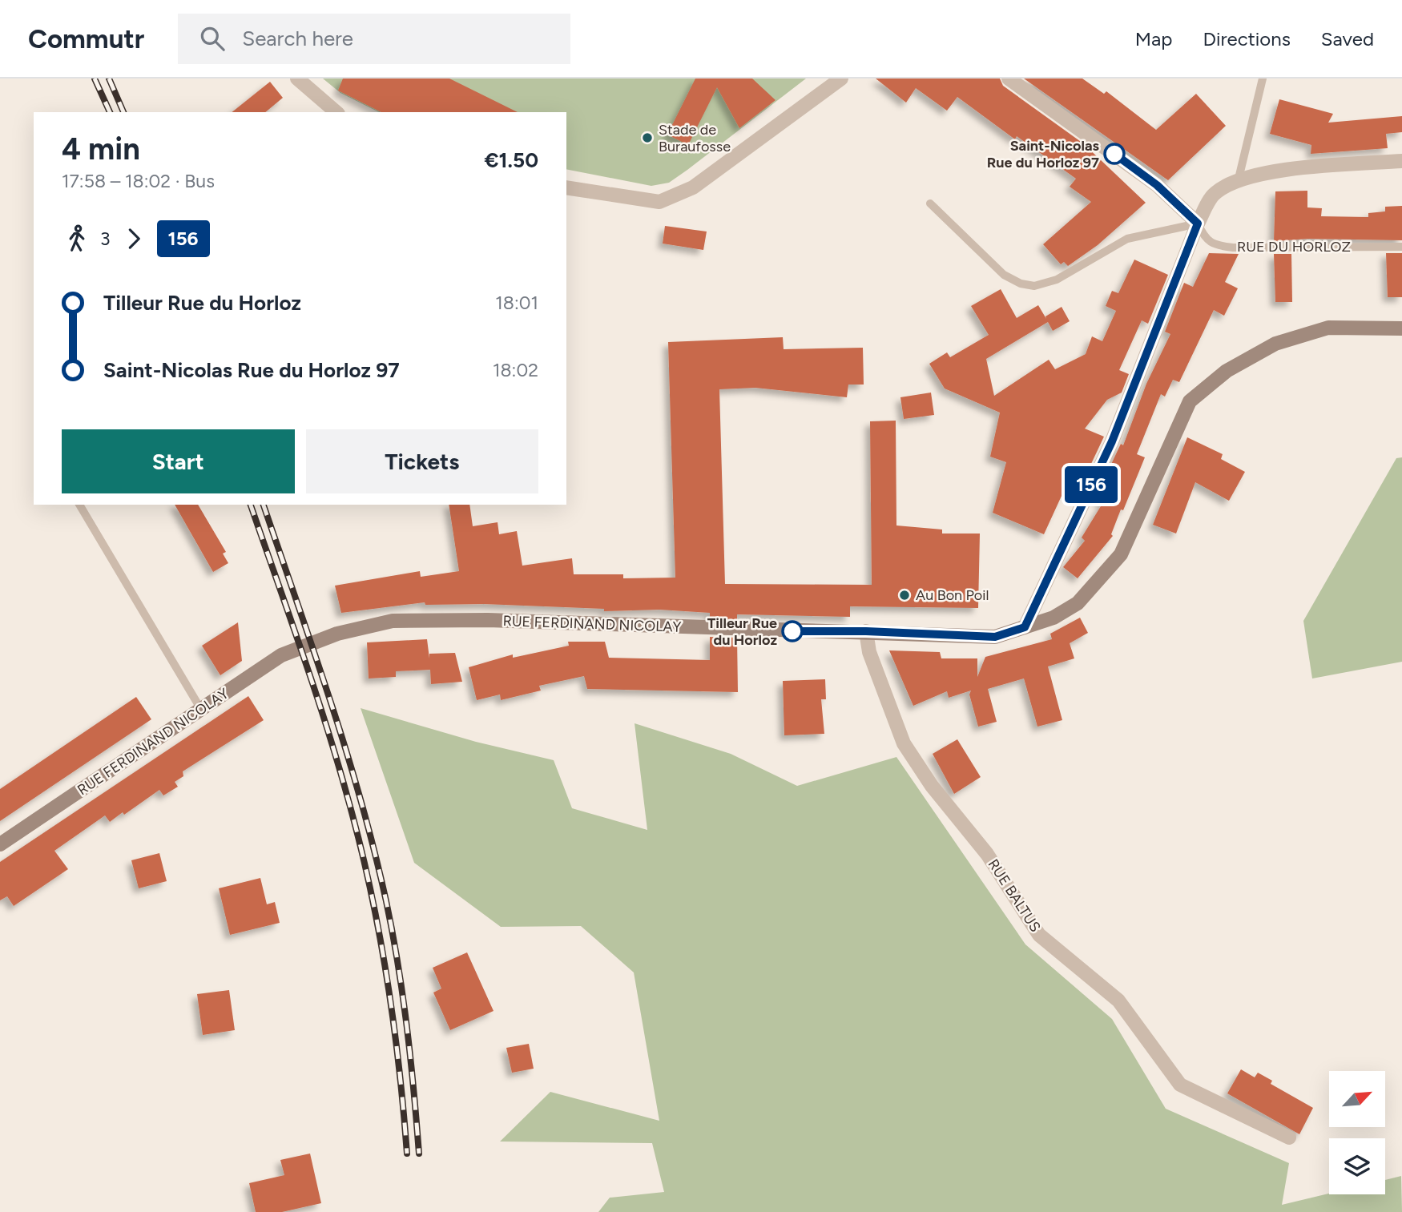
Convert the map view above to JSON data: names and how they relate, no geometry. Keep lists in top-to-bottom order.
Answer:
{
  "streets": {
    "street": ["RUE FERDINAND NICOLAY", "RUE BALTUS"],
    "lane": ["RUE DU HORLOZ"]
  },
  "crossings": [
    ["RUE FERDINAND NICOLAY", "RUE BALTUS"]
  ],
  "places": [
    "Stade de Buraufosse",
    "Saint-Nicolas Rue du Horloz 97",
    "Au Bon Poil",
    "Tilleur Rue du Horloz"
  ],
  "lines": ["bus line 156"],
  "north": "top right",
  "page": {
    "header": "Commutr",
    "search": "Search here",
    "nav": ["Map", "Directions", "Saved"],
    "on_map": "156",
    "heading": ["4 min", "17:58 – 18:02 · Bus", "€1.50"],
    "legs": ["3", "156"],
    "list": [
      {
        "name": "Tilleur Rue du Horloz",
        "value": "18:01"
      },
      {
        "name": "Saint-Nicolas Rue du Horloz 97",
        "value": "18:02"
      }
    ],
    "buttons": ["Start", "Tickets"]
  }
}
